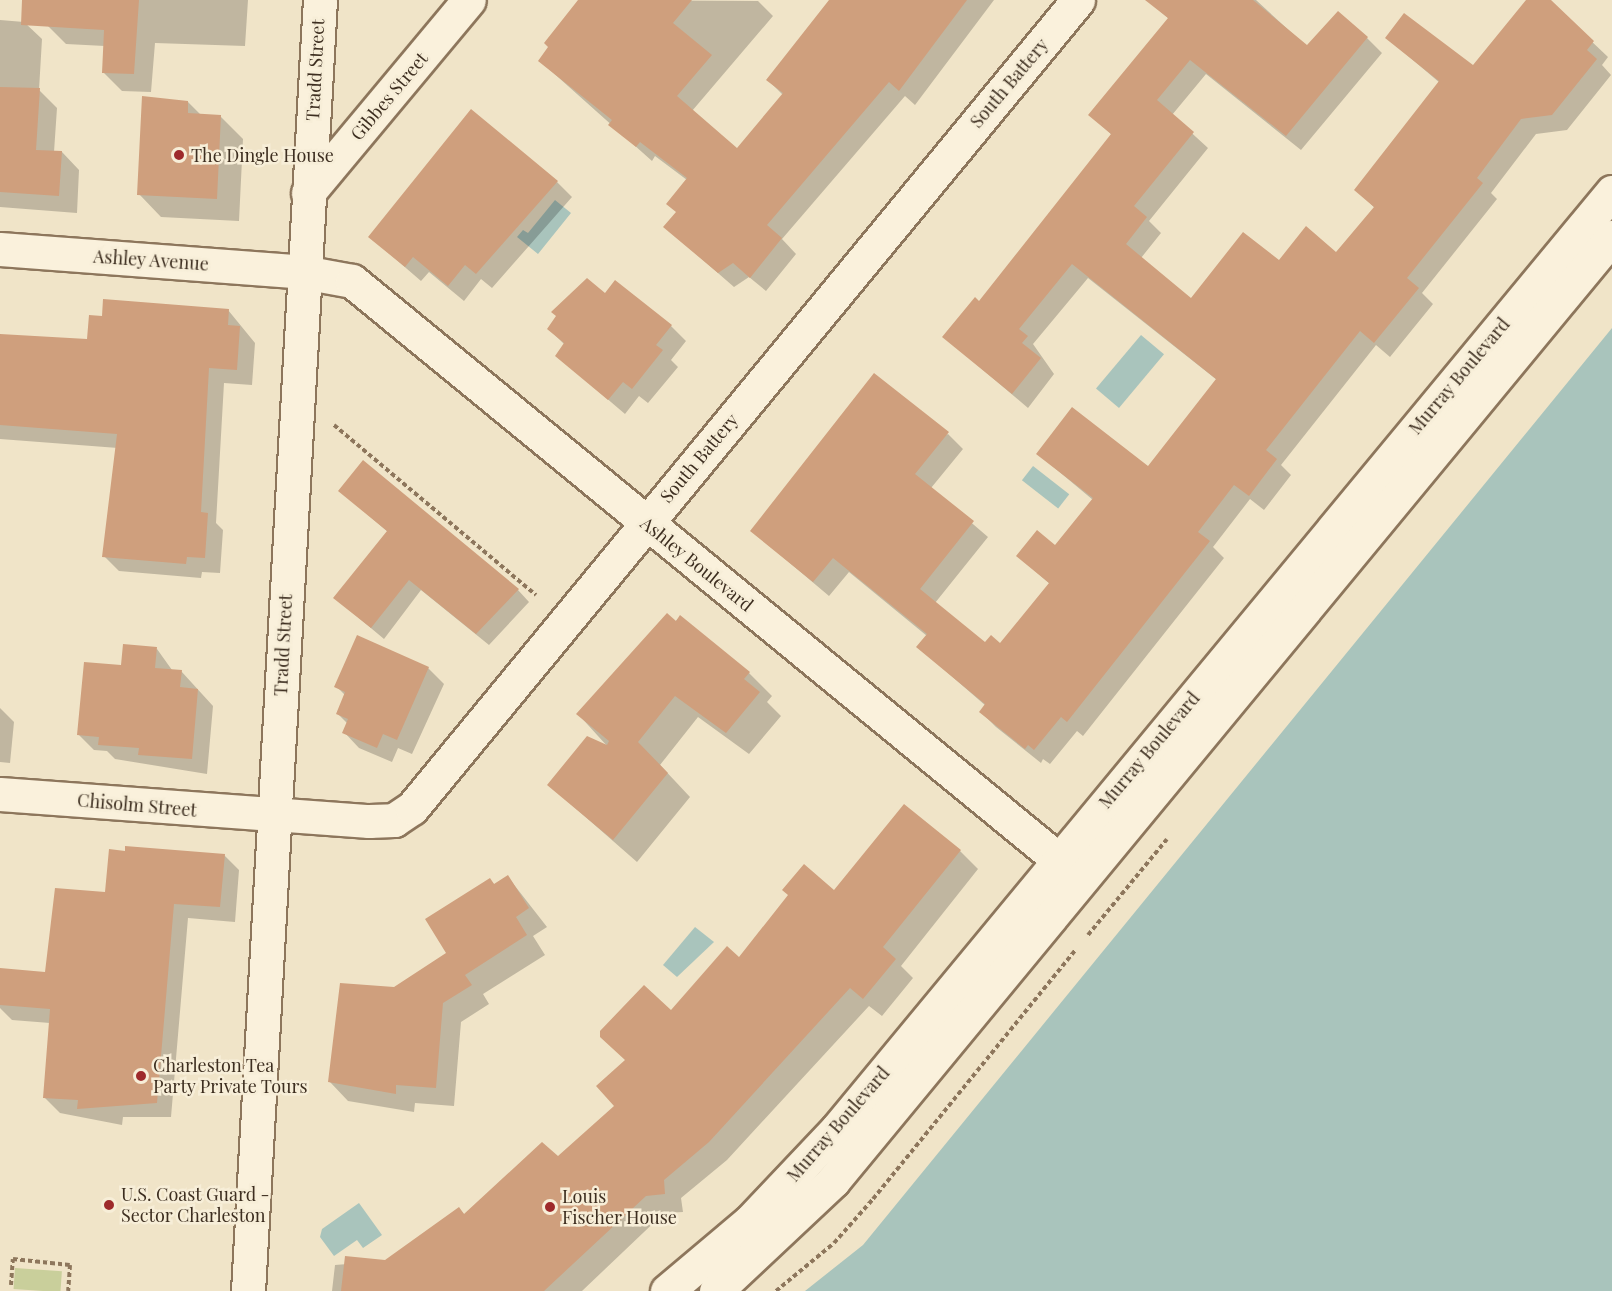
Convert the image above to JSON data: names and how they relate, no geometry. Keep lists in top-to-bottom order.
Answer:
{
  "streets": {
    "street": [
      "Tradd Street",
      "South Battery",
      "Gibbes Street",
      "Ashley Avenue",
      "Murray Boulevard",
      "Ashley Boulevard",
      "Chisolm Street"
    ]
  },
  "crossings": [
    ["Tradd Street", "South Battery"],
    ["Tradd Street", "Gibbes Street"],
    ["Tradd Street", "Ashley Avenue"],
    ["Tradd Street", "Ashley Boulevard"],
    ["Tradd Street", "Chisolm Street"],
    ["South Battery", "Ashley Boulevard"],
    ["South Battery", "Chisolm Street"],
    ["Ashley Avenue", "Ashley Boulevard"],
    ["Murray Boulevard", "Ashley Boulevard"]
  ],
  "places": [
    "The Dingle House",
    "Charleston Tea Party Private Tours",
    "U.S. Coast Guard - Sector Charleston",
    "Louis Fischer House"
  ]
}
